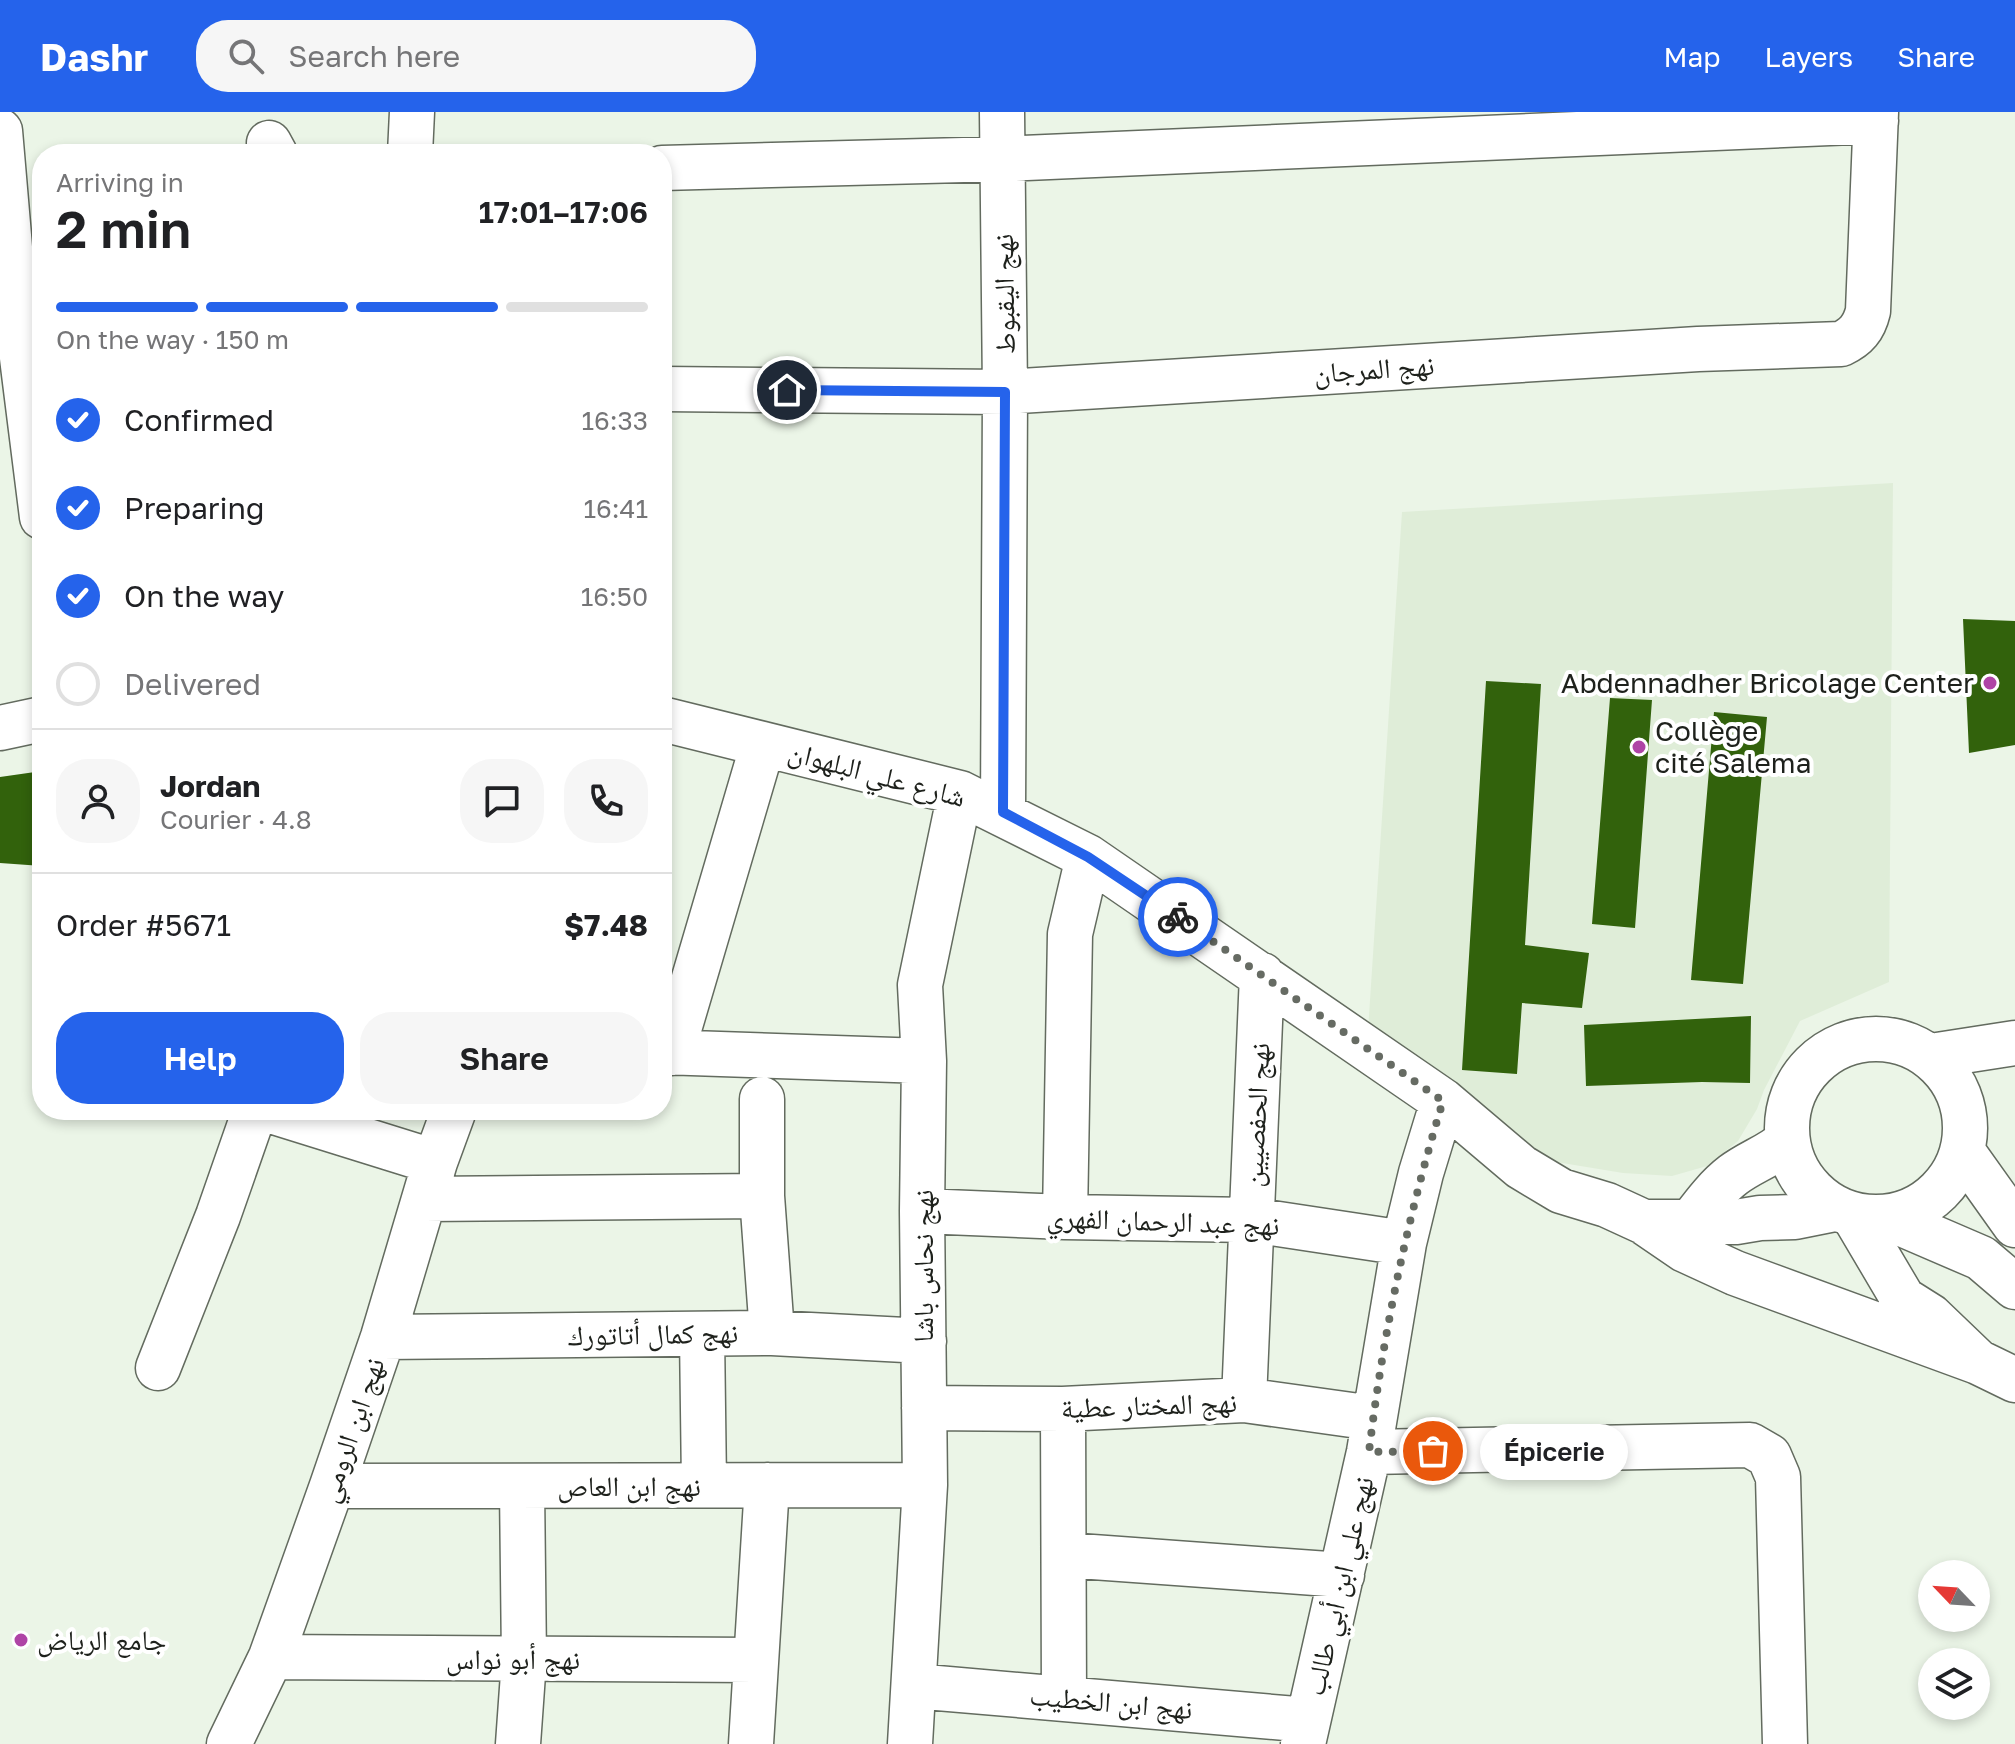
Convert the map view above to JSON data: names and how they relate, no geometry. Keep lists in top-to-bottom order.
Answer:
{
  "streets": {
    "main road": [
      "نهج اليقبوط",
      "نهج المرجان",
      "شارع علي البلهوان",
      "نهج الحفصيين",
      "نهج عبد الرحمان الفهري",
      "نهج نحاس باشا",
      "نهج كمال أتاتورك",
      "نهج المختار عطية",
      "نهج ابن الرومي",
      "نهج ابن العاص",
      "نهج علي ابن أبي طالب",
      "نهج أبو نواس",
      "نهج ابن الخطيب"
    ]
  },
  "crossings": [
    ["نهج اليقبوط", "نهج المرجان"],
    ["نهج اليقبوط", "شارع علي البلهوان"],
    ["شارع علي البلهوان", "نهج الحفصيين"],
    ["شارع علي البلهوان", "نهج نحاس باشا"],
    ["شارع علي البلهوان", "نهج علي ابن أبي طالب"],
    ["نهج الحفصيين", "نهج عبد الرحمان الفهري"],
    ["نهج الحفصيين", "نهج المختار عطية"],
    ["نهج عبد الرحمان الفهري", "نهج نحاس باشا"],
    ["نهج عبد الرحمان الفهري", "نهج علي ابن أبي طالب"],
    ["نهج نحاس باشا", "نهج كمال أتاتورك"],
    ["نهج نحاس باشا", "نهج المختار عطية"],
    ["نهج نحاس باشا", "نهج ابن العاص"],
    ["نهج نحاس باشا", "نهج ابن الخطيب"],
    ["نهج كمال أتاتورك", "نهج ابن الرومي"],
    ["نهج المختار عطية", "نهج علي ابن أبي طالب"],
    ["نهج ابن الرومي", "نهج ابن العاص"],
    ["نهج ابن الرومي", "نهج أبو نواس"],
    ["نهج علي ابن أبي طالب", "نهج ابن الخطيب"]
  ],
  "places": [
    "Abdennadher Bricolage Center",
    "Collège cité Salema",
    "Épicerie",
    "جامع الرياض"
  ],
  "north": "top left",
  "page": {
    "header": "Dashr",
    "search": "Search here",
    "nav": ["Map", "Layers", "Share"],
    "heading": ["2 min", "Arriving in", "17:01–17:06"],
    "panel": [
      "Jordan",
      "Courier · 4.8",
      "Order #5671",
      "$7.48"
    ],
    "bar": "On the way · 150 m",
    "list": [
      ["Confirmed", "16:33"],
      ["Preparing", "16:41"],
      ["On the way", "16:50"],
      "Delivered"
    ],
    "buttons": ["Help", "Share"],
    "bubble": "Épicerie"
  }
}
